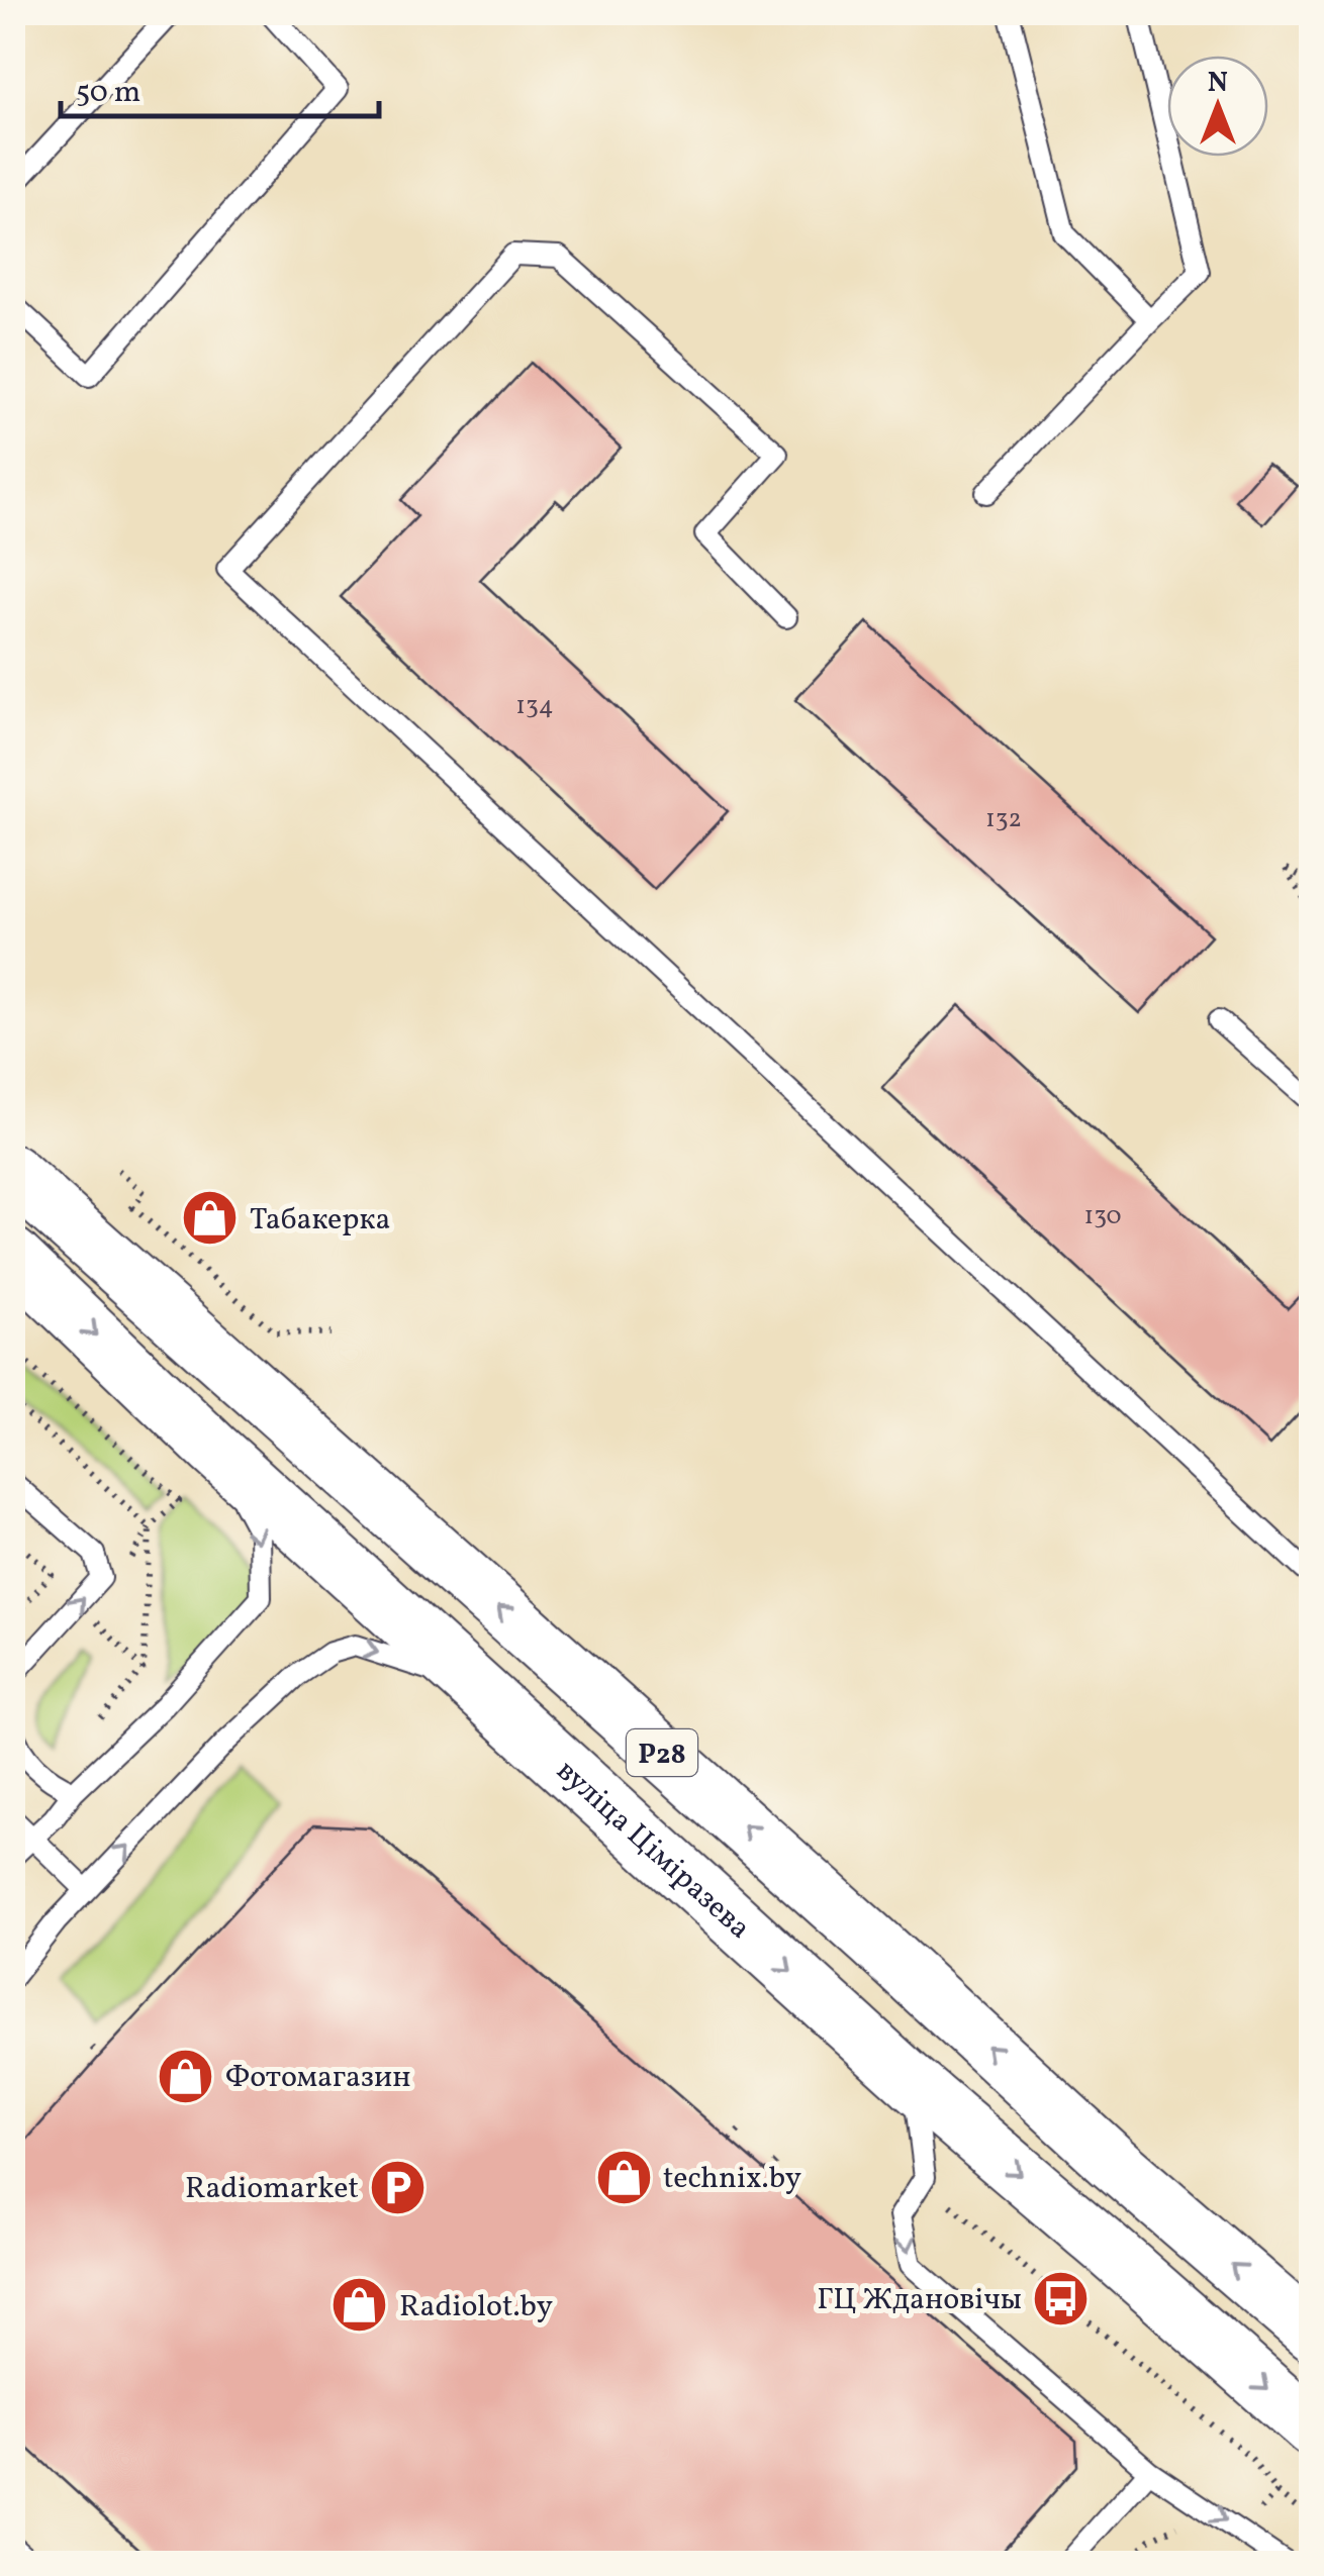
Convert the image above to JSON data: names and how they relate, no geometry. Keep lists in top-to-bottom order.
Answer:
{
  "streets": {
    "main road": ["Р28", "вуліца Ціміразева"]
  },
  "places": {
    "shop": [
      "Табакерка",
      "Фотомагазин",
      "technix.by",
      "Radiolot.by"
    ],
    "parking": ["Radiomarket"],
    "bus stop": ["ГЦ Ждановічы"]
  },
  "house_numbers": ["134", "132", "130"],
  "scale_bar": "50 m",
  "north": "top"
}
